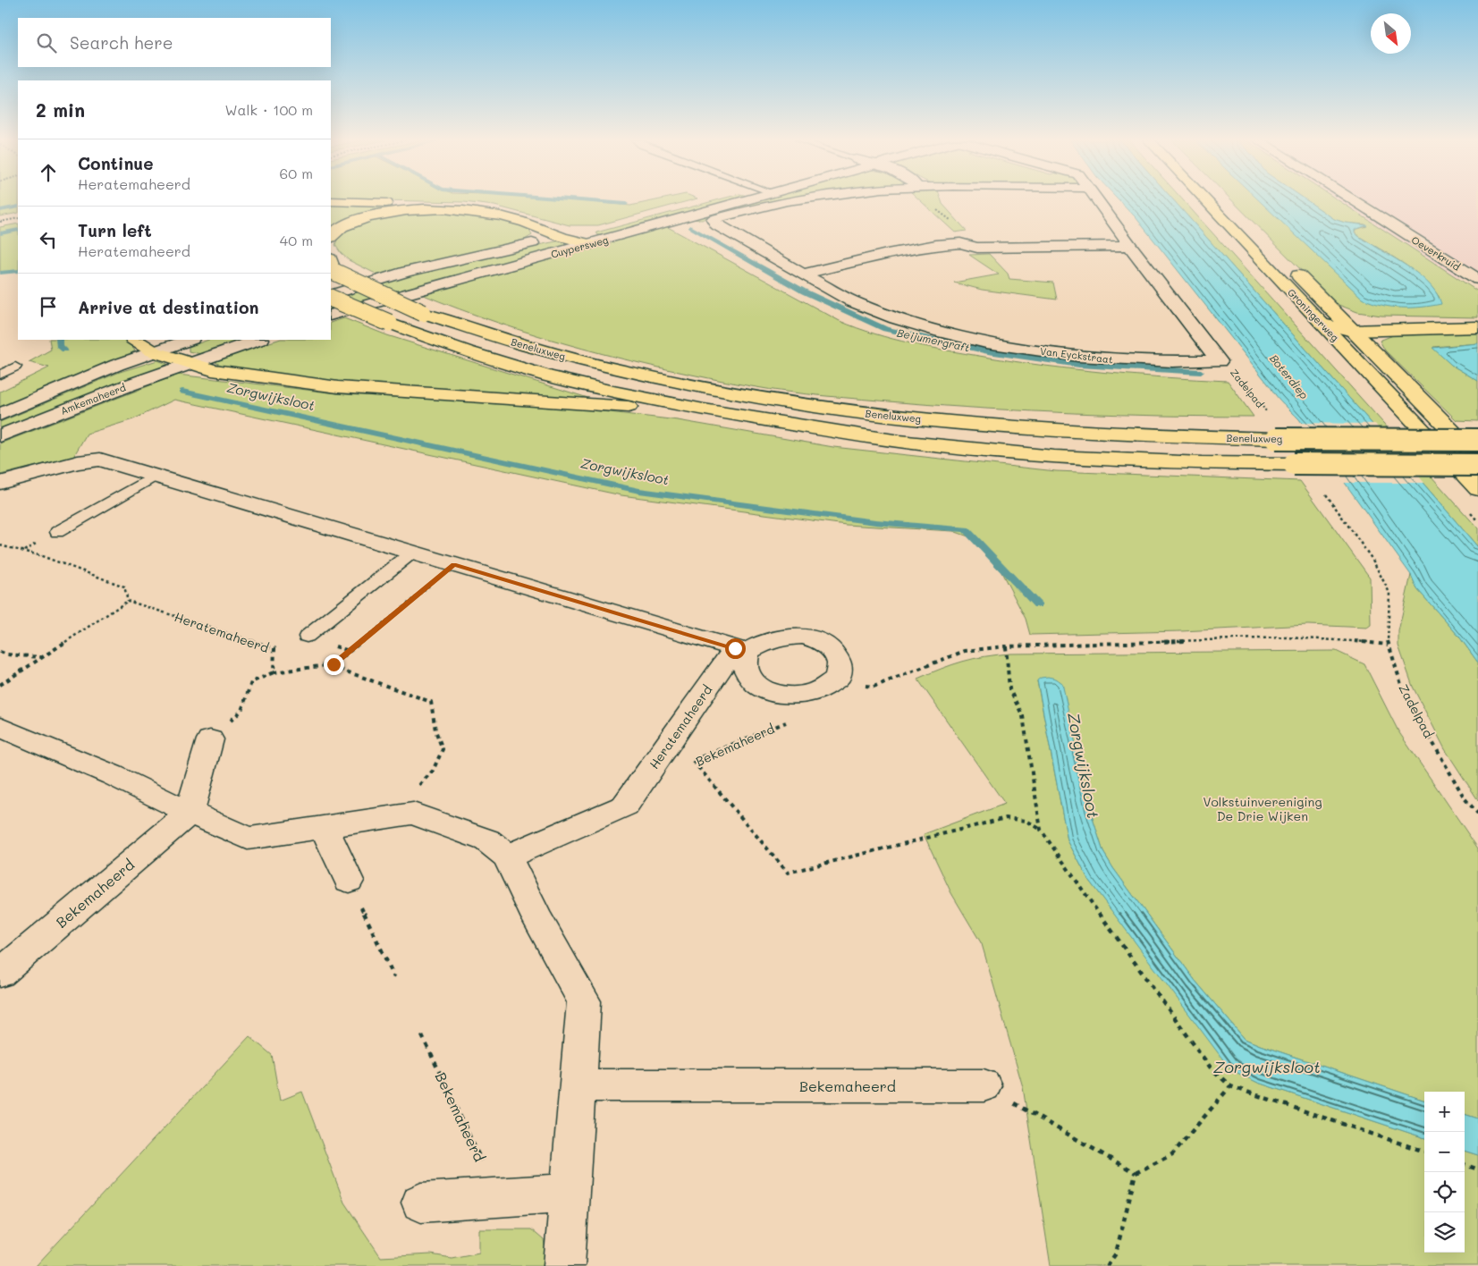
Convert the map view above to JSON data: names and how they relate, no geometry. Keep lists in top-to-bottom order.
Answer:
{
  "streets": {
    "main road": ["Groningerweg", "Beneluxweg"],
    "street": [
      "Cuypersweg",
      "Oeverkruid",
      "Van Eyckstraat",
      "Amkemaheerd",
      "Heratemaheerd",
      "Bekemaheerd"
    ],
    "path": ["Zadelpad"]
  },
  "crossings": [
    ["Van Eyckstraat", "Zadelpad"]
  ],
  "water": ["Beijumergraft", "Boterdiep", "Zorgwijksloot"],
  "parks": ["Volkstuinvereniging De Drie Wijken"],
  "north": "bottom right",
  "page": {
    "search": "Search here",
    "heading": ["2 min", "Walk · 100 m"],
    "list": [
      ["Continue", "Heratemaheerd", "60 m"],
      ["Turn left", "Heratemaheerd", "40 m"],
      "Arrive at destination"
    ],
    "map_buttons": ["+", "−"]
  }
}
